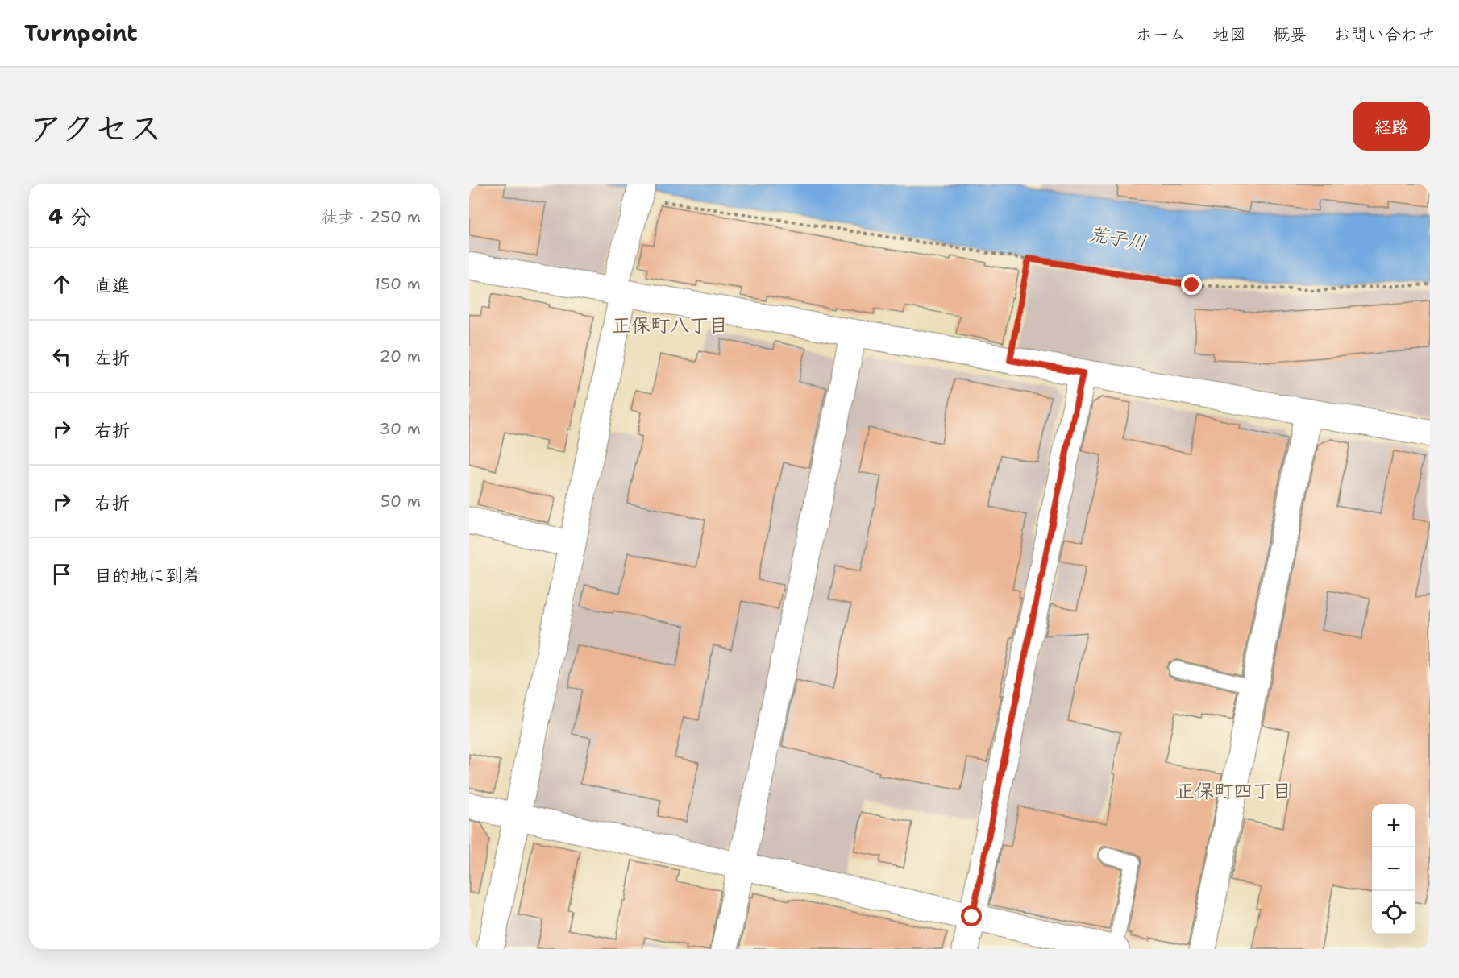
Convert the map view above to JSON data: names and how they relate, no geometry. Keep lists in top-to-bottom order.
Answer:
{
  "districts": ["正保町八丁目", "正保町四丁目"],
  "water": ["荒子川"],
  "page": {
    "header": "Turnpoint",
    "nav": [
      "ホーム",
      "地図",
      "概要",
      "お問い合わせ"
    ],
    "title": "アクセス",
    "buttons": "経路",
    "heading": ["4 分", "徒歩 · 250 m"],
    "list": [
      ["直進", "150 m"],
      ["左折", "20 m"],
      ["右折", "30 m"],
      ["右折", "50 m"],
      "目的地に到着"
    ],
    "map_buttons": ["+", "−"]
  }
}
